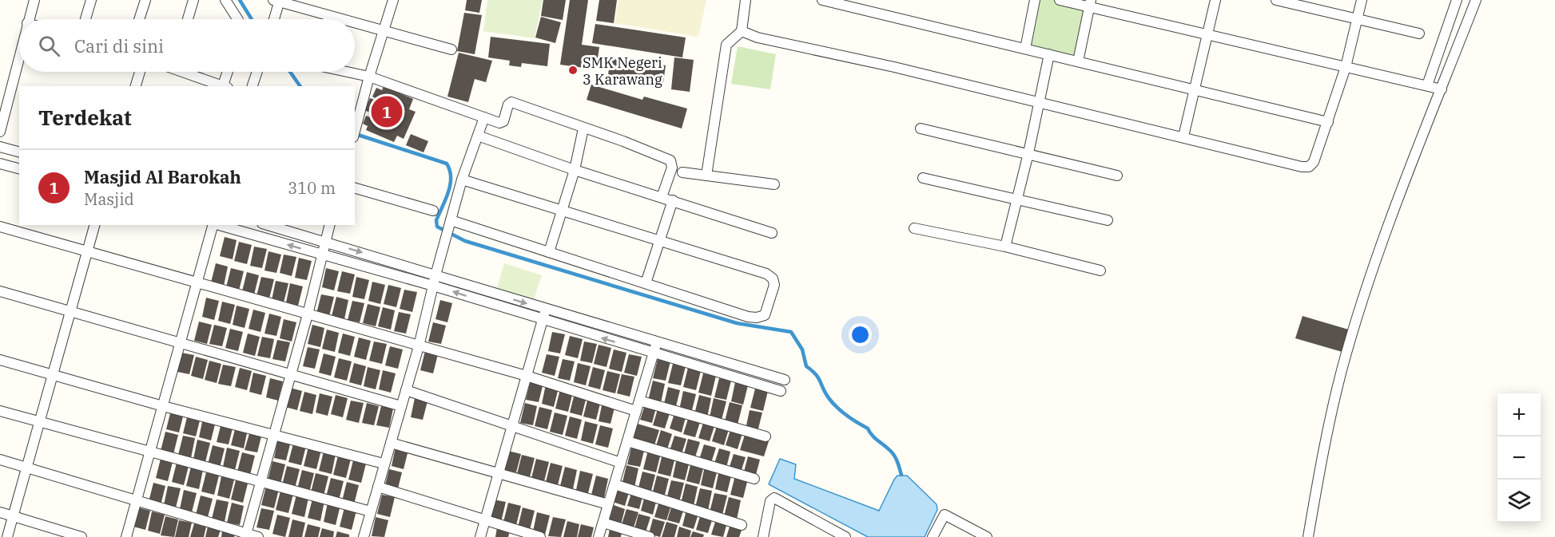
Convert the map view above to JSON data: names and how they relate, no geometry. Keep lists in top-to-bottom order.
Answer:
{
  "places": ["SMK Negeri 3 Karawang"],
  "page": {
    "search": "Cari di sini",
    "heading": "Terdekat",
    "pins": "1",
    "list": [
      {
        "mark": "1",
        "name": "Masjid Al Barokah",
        "note": "Masjid",
        "value": "310 m"
      }
    ],
    "map_buttons": ["+", "−"]
  }
}
